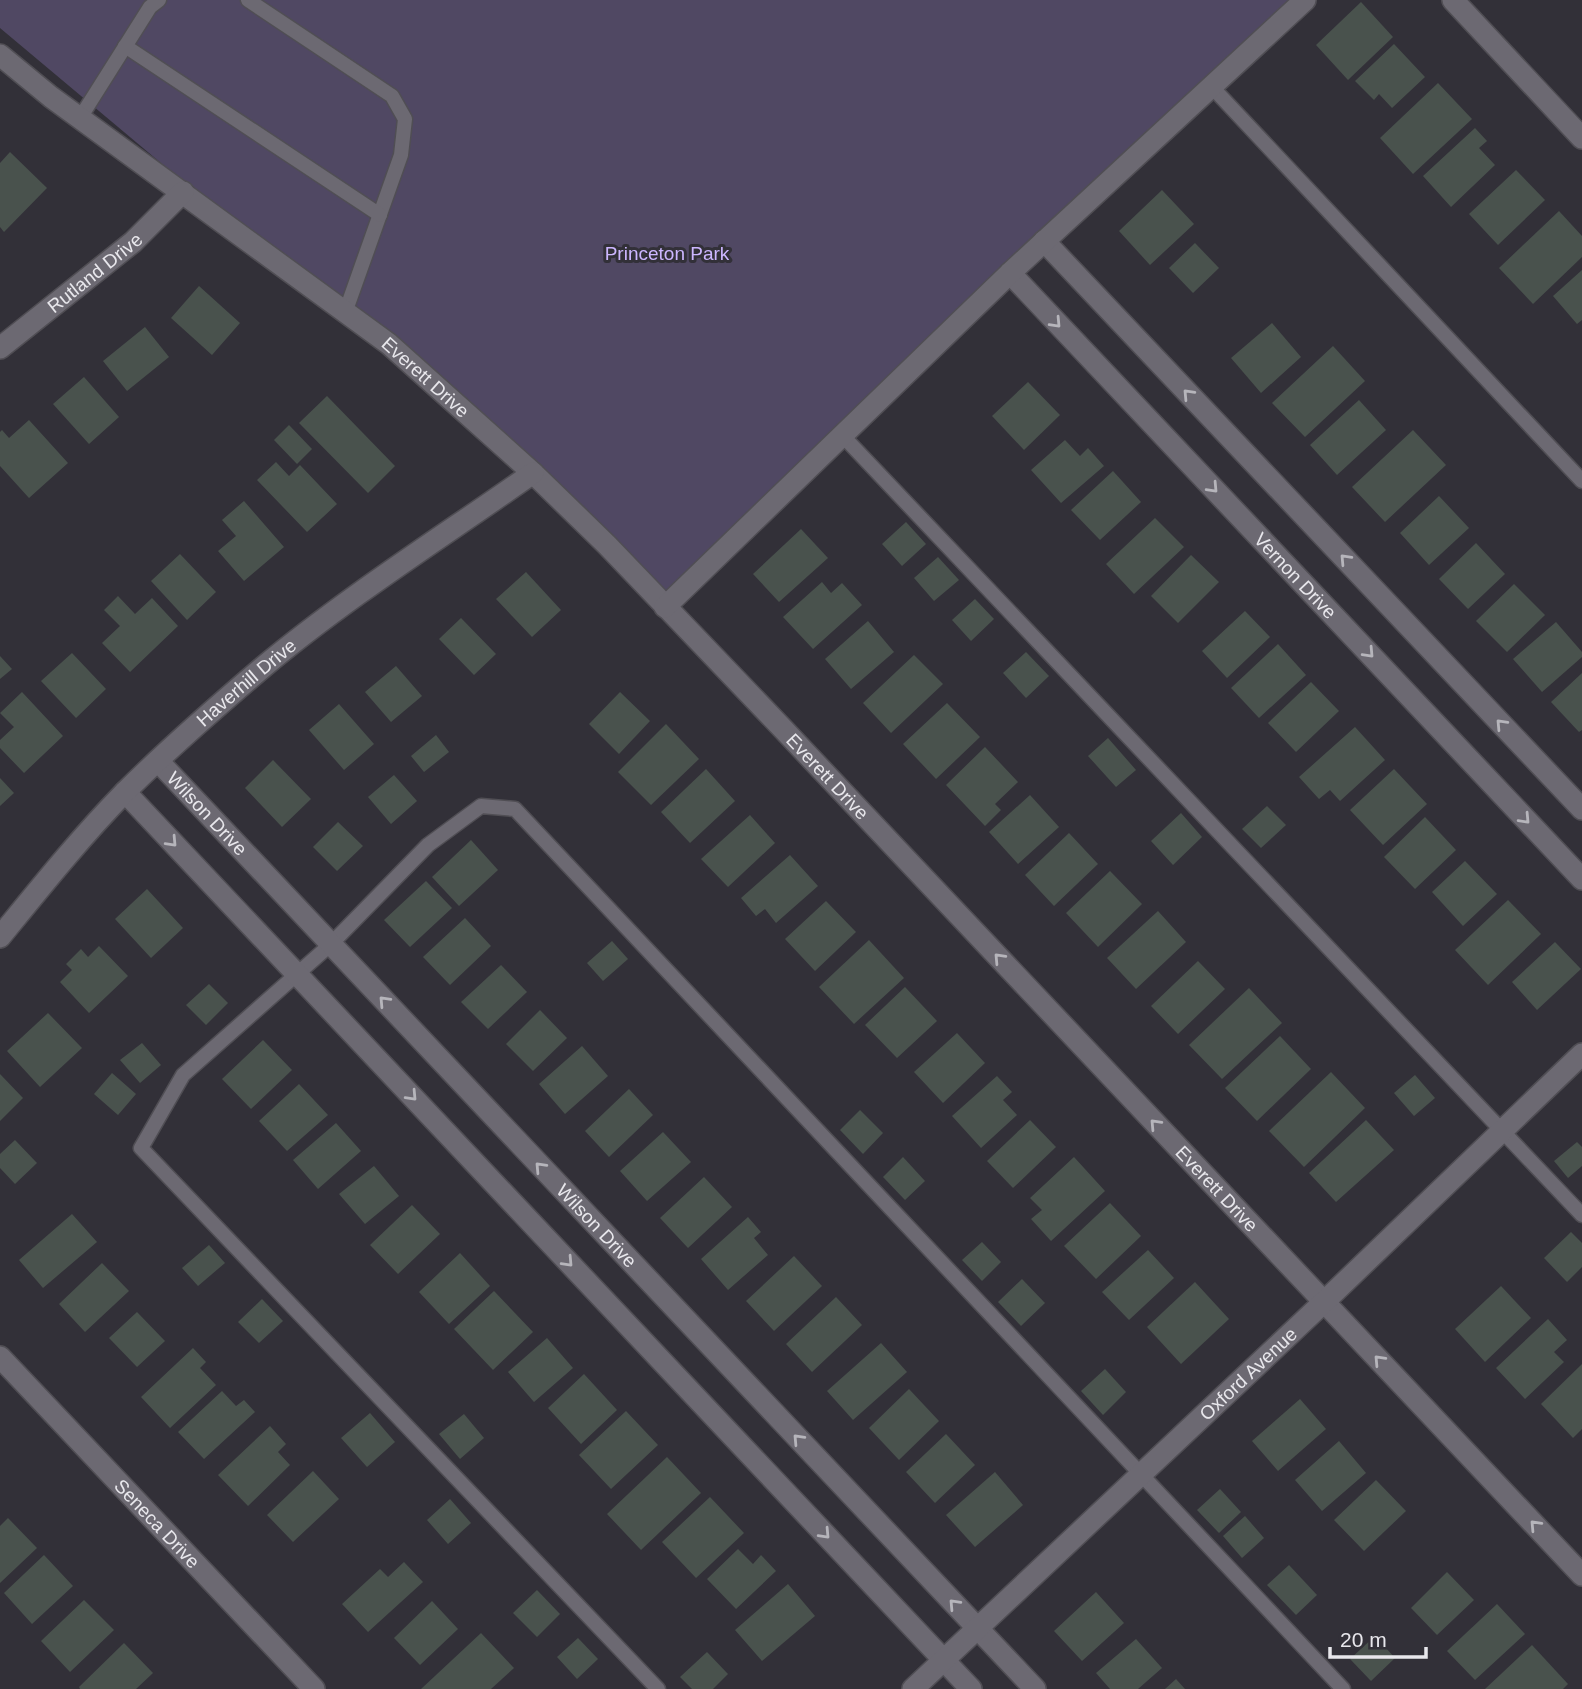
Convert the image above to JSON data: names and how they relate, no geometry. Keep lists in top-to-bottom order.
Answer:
{
  "streets": {
    "street": [
      "Rutland Drive",
      "Everett Drive",
      "Vernon Drive",
      "Haverhill Drive",
      "Wilson Drive",
      "Oxford Avenue",
      "Seneca Drive"
    ]
  },
  "crossings": [
    ["Rutland Drive", "Everett Drive"],
    ["Everett Drive", "Haverhill Drive"],
    ["Everett Drive", "Oxford Avenue"],
    ["Haverhill Drive", "Wilson Drive"],
    ["Wilson Drive", "Oxford Avenue"]
  ],
  "one_way": ["Everett Drive"],
  "parks": ["Princeton Park"],
  "scale_bar": "20 m"
}
